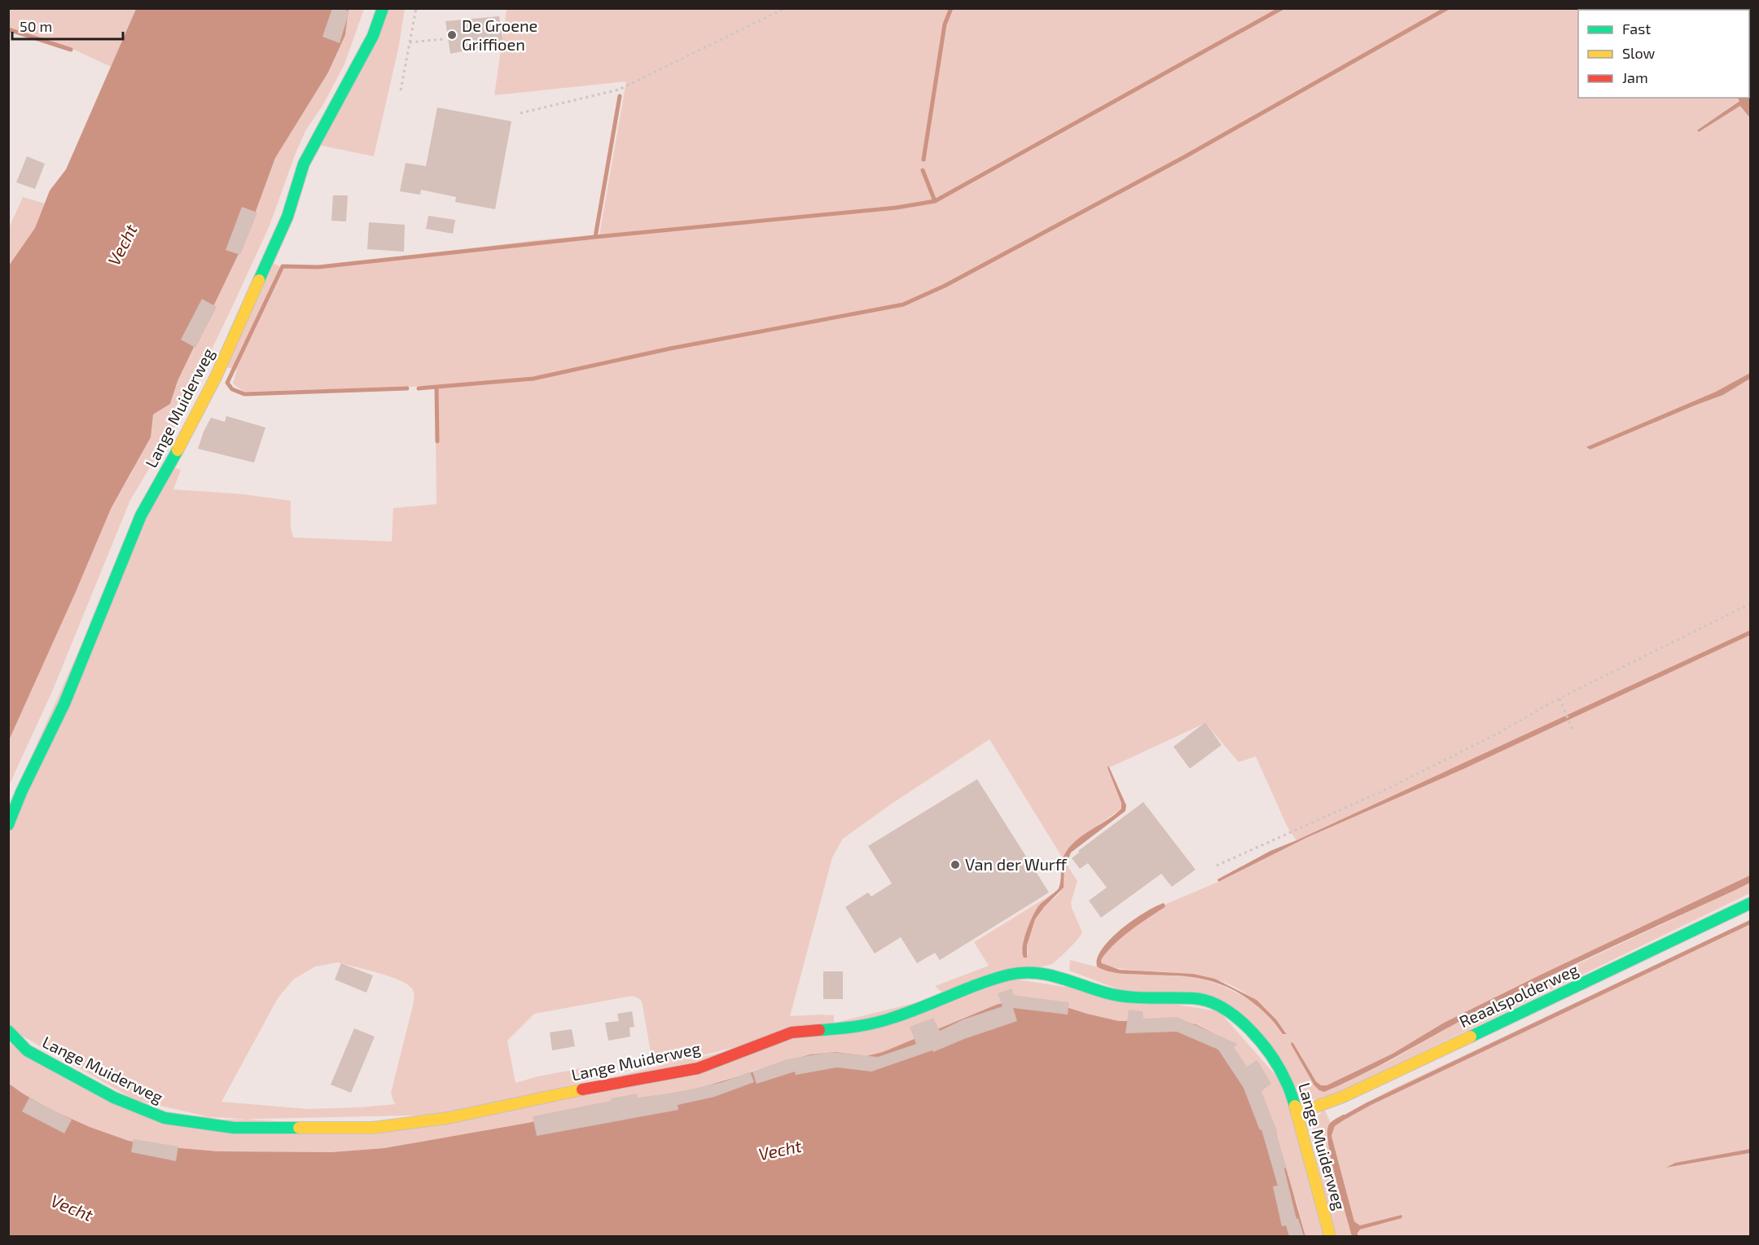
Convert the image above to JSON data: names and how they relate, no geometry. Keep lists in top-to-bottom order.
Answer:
{
  "streets": {
    "street": ["Lange Muiderweg", "Reaalspolderweg"]
  },
  "crossings": [
    ["Lange Muiderweg", "Reaalspolderweg"]
  ],
  "water": ["Vecht"],
  "places": ["De Groene Griffioen", "Van der Wurff"],
  "legend": ["Fast", "Slow", "Jam"],
  "scale_bar": "50 m"
}
